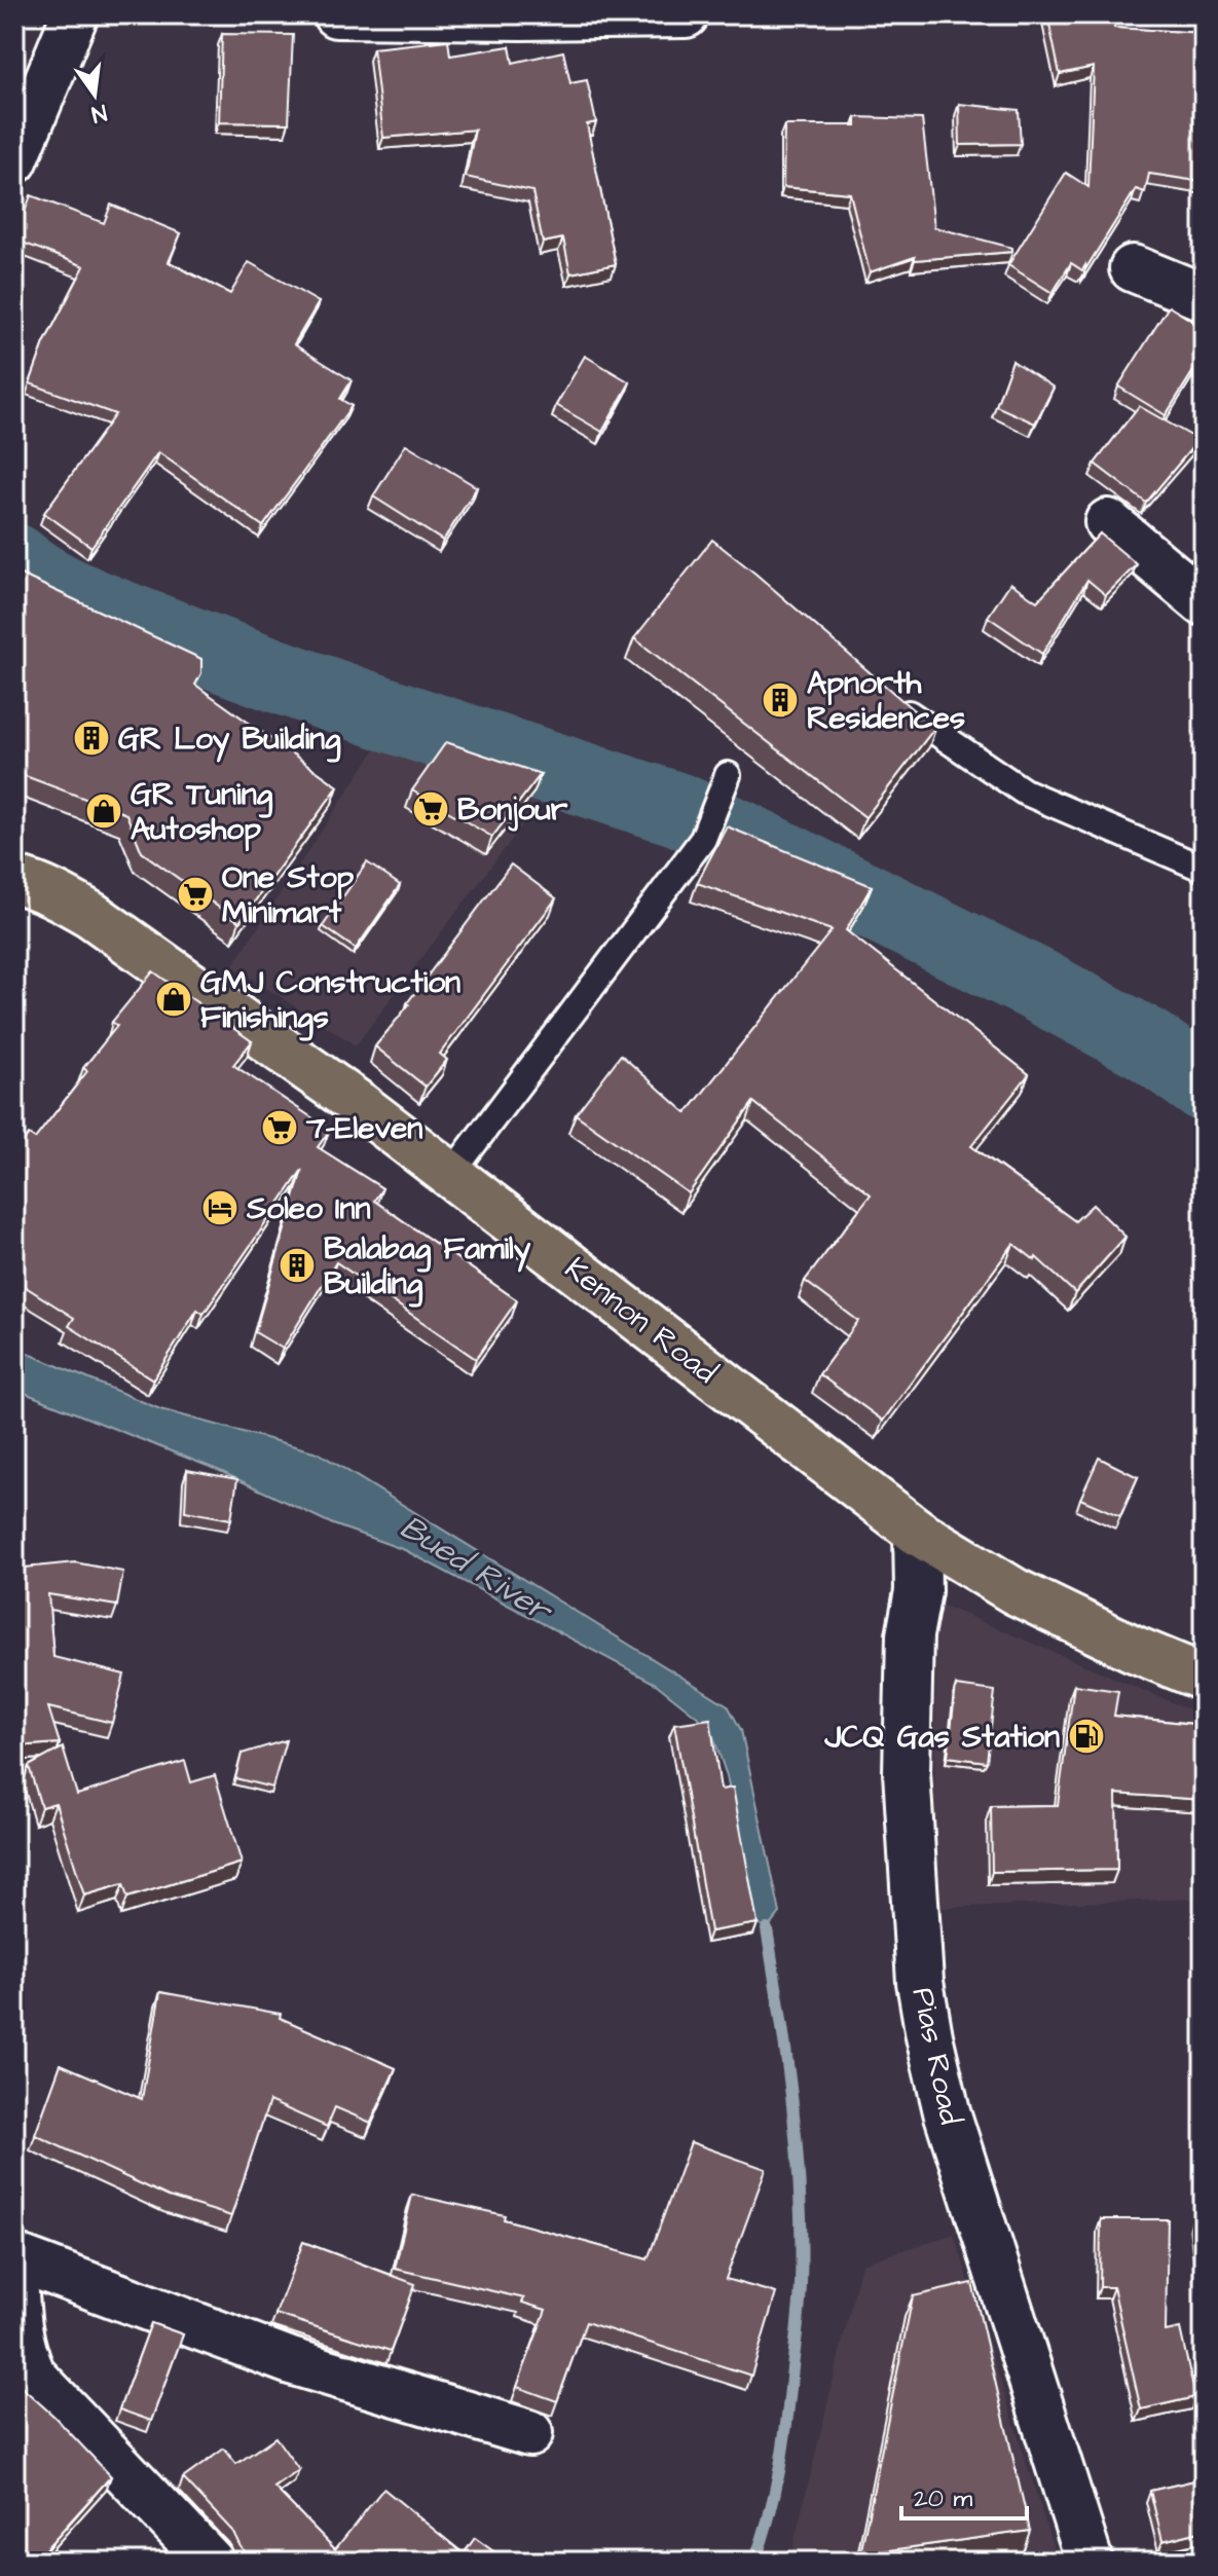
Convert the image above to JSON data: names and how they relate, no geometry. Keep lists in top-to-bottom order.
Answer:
{
  "streets": {
    "highway": ["Kennon Road"],
    "street": ["Pias Road"]
  },
  "crossings": [
    ["Kennon Road", "Pias Road"]
  ],
  "water": ["Bued River"],
  "places": {
    "building": ["Apnorth Residences", "GR Loy Building", "Balabag Family Building"],
    "supermarket": ["Bonjour", "One Stop Minimart", "7-Eleven"],
    "shop": ["GR Tuning Autoshop", "GMJ Construction Finishings"],
    "hotel": ["Soleo Inn"],
    "fuel station": ["JCQ Gas Station"]
  },
  "scale_bar": "20 m",
  "north": "bottom"
}
